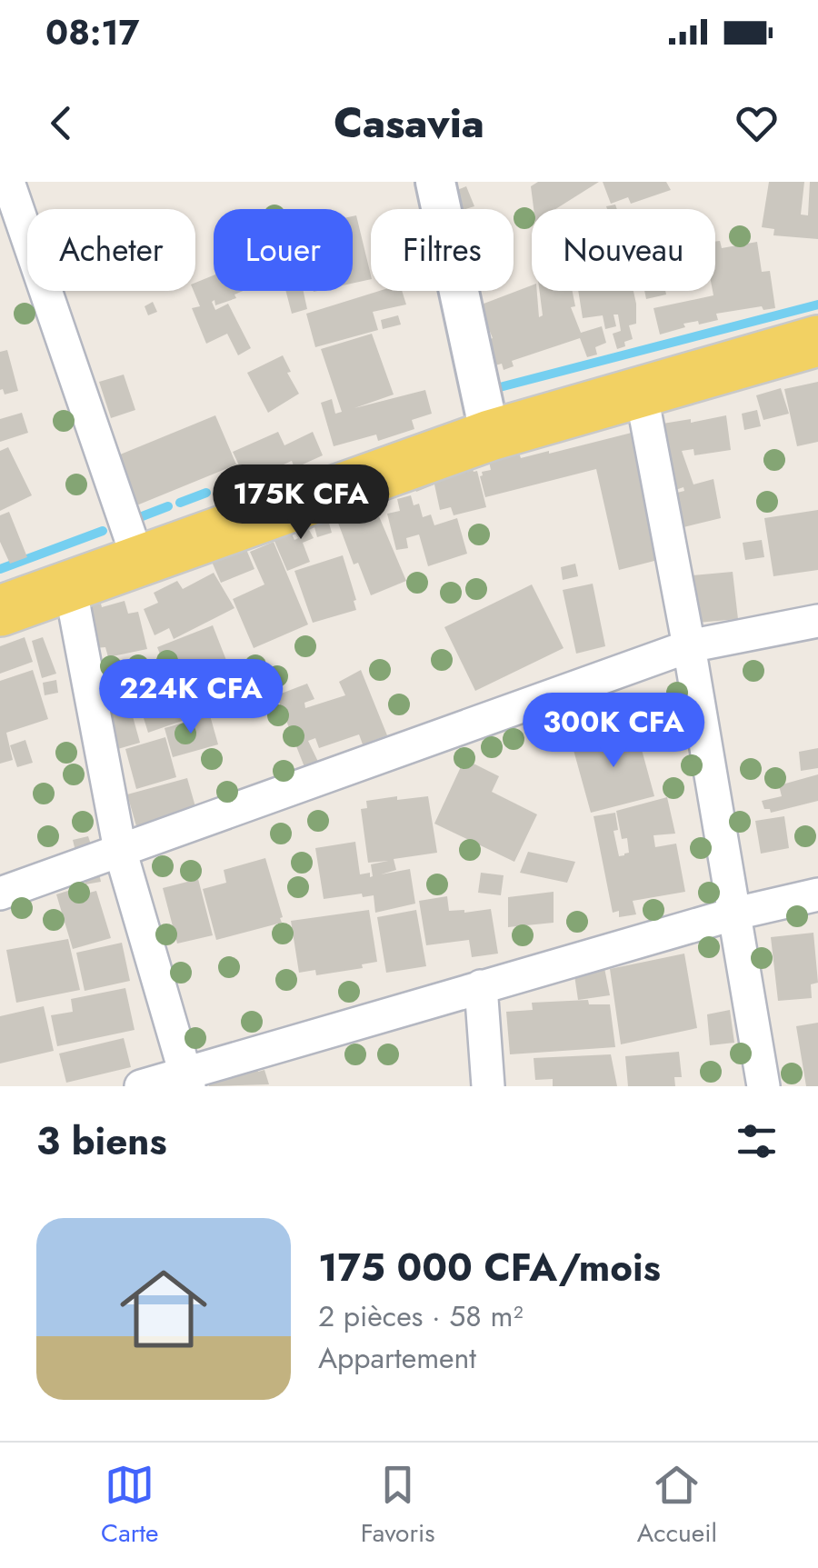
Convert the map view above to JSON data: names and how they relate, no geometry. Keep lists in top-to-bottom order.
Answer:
{
  "page": {
    "status": "08:17",
    "header": "Casavia",
    "chip": [
      "Acheter",
      "Louer",
      "Filtres",
      "Nouveau"
    ],
    "price": ["175K CFA", "224K CFA", "300K CFA"],
    "heading": "3 biens",
    "list": [
      {
        "name": "175 000 CFA/mois",
        "note": "2 pièces · 58 m² · Appartement"
      }
    ],
    "tabs": ["Carte", "Favoris", "Accueil"]
  }
}
